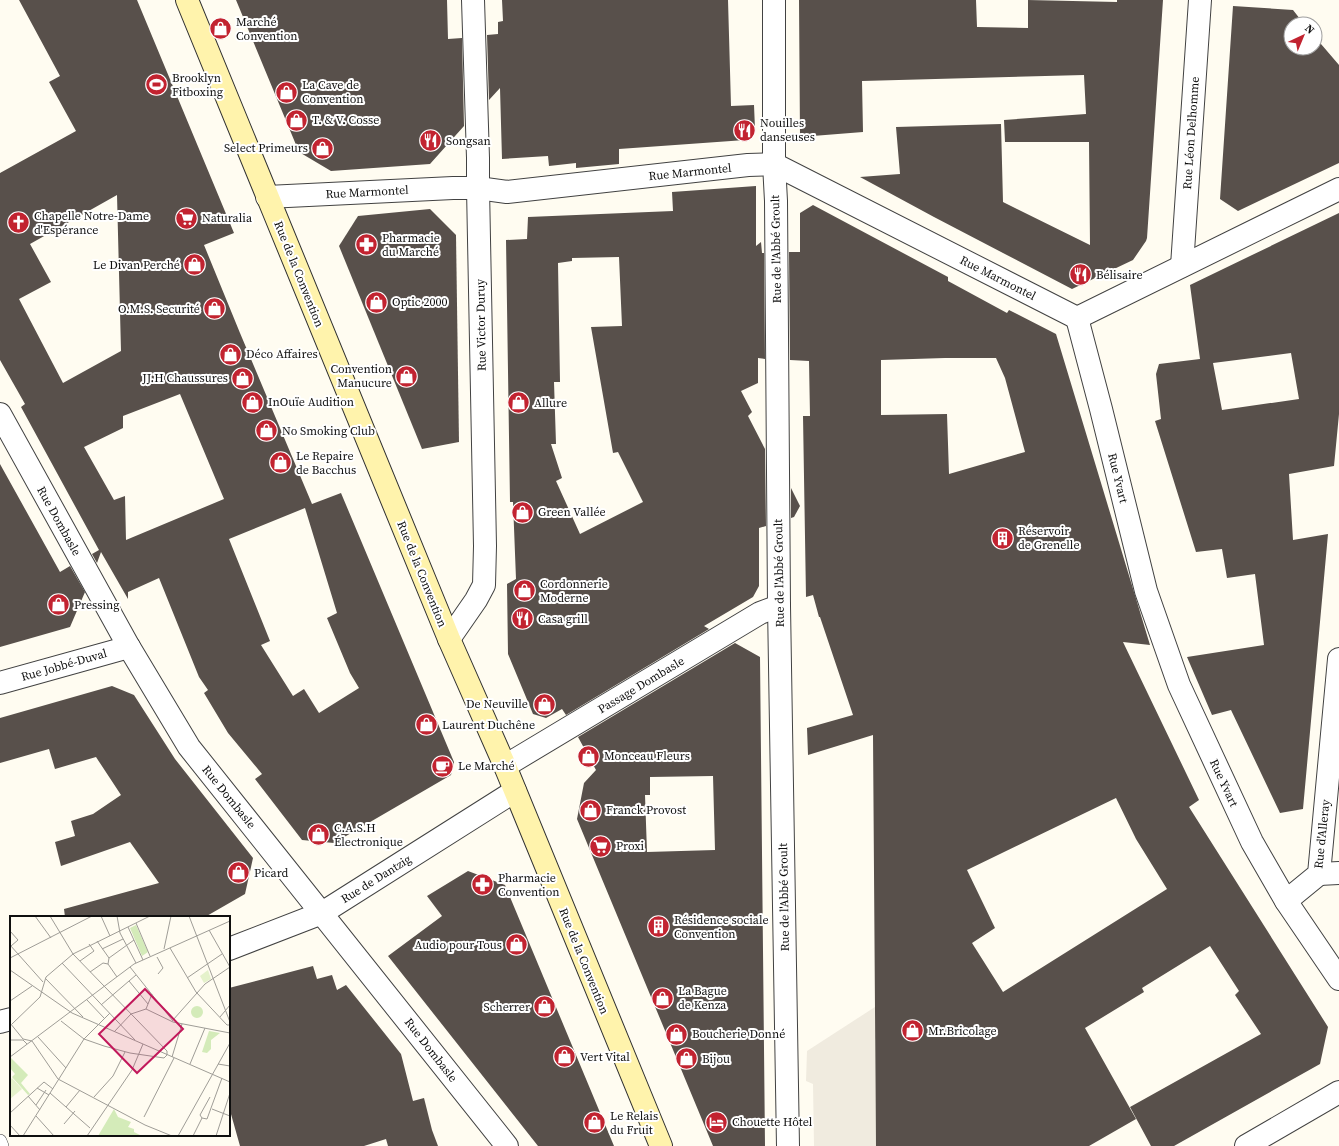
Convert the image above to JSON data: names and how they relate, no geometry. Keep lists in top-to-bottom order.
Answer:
{
  "streets": {
    "main road": ["Rue de la Convention"],
    "street": [
      "Rue Léon Delhomme",
      "Rue Marmontel",
      "Rue de l'Abbé Groult",
      "Rue Victor Duruy",
      "Rue Yvart",
      "Rue Dombasle",
      "Rue Jobbé-Duval",
      "Passage Dombasle",
      "Rue d'Alleray",
      "Rue de Dantzig"
    ]
  },
  "crossings": [
    ["Rue Marmontel", "Rue de l'Abbé Groult"],
    ["Rue Marmontel", "Rue de la Convention"],
    ["Rue Marmontel", "Rue Victor Duruy"],
    ["Rue Marmontel", "Rue Yvart"],
    ["Rue de l'Abbé Groult", "Passage Dombasle"],
    ["Rue de la Convention", "Rue Victor Duruy"],
    ["Rue de la Convention", "Passage Dombasle"],
    ["Rue de la Convention", "Rue de Dantzig"],
    ["Rue Yvart", "Rue d'Alleray"],
    ["Rue Dombasle", "Rue Jobbé-Duval"],
    ["Rue Dombasle", "Rue de Dantzig"]
  ],
  "places": {
    "shop": [
      "Marché Convention",
      "La Cave de Convention",
      "T. & V. Cosse",
      "Select Primeurs",
      "Le Divan Perché",
      "Optic 2000",
      "O.M.S. Securité",
      "Déco Affaires",
      "Convention Manucure",
      "JJ.H Chaussures",
      "InOuïe Audition",
      "Allure",
      "No Smoking Club",
      "Le Repaire de Bacchus",
      "Green Vallée",
      "Cordonnerie Moderne",
      "Pressing",
      "De Neuville",
      "Laurent Duchêne",
      "Monceau Fleurs",
      "Franck Provost",
      "C.A.S.H Électronique",
      "Picard",
      "Audio pour Tous",
      "La Bague de Kenza",
      "Scherrer",
      "Mr.Bricolage",
      "Boucherie Donné",
      "Vert Vital",
      "Bijou",
      "Le Relais du Fruit"
    ],
    "sports": ["Brooklyn Fitboxing"],
    "restaurant": [
      "Nouilles danseuses",
      "Songsan",
      "Bélisaire",
      "Casa grill"
    ],
    "supermarket": ["Naturalia", "Proxi"],
    "church": ["Chapelle Notre-Dame d'Espérance"],
    "pharmacy": ["Pharmacie du Marché", "Pharmacie Convention"],
    "building": ["Réservoir de Grenelle", "Résidence sociale Convention"],
    "cafe": ["Le Marché"],
    "hotel": ["Chouette Hôtel"]
  },
  "north": "top right"
}
